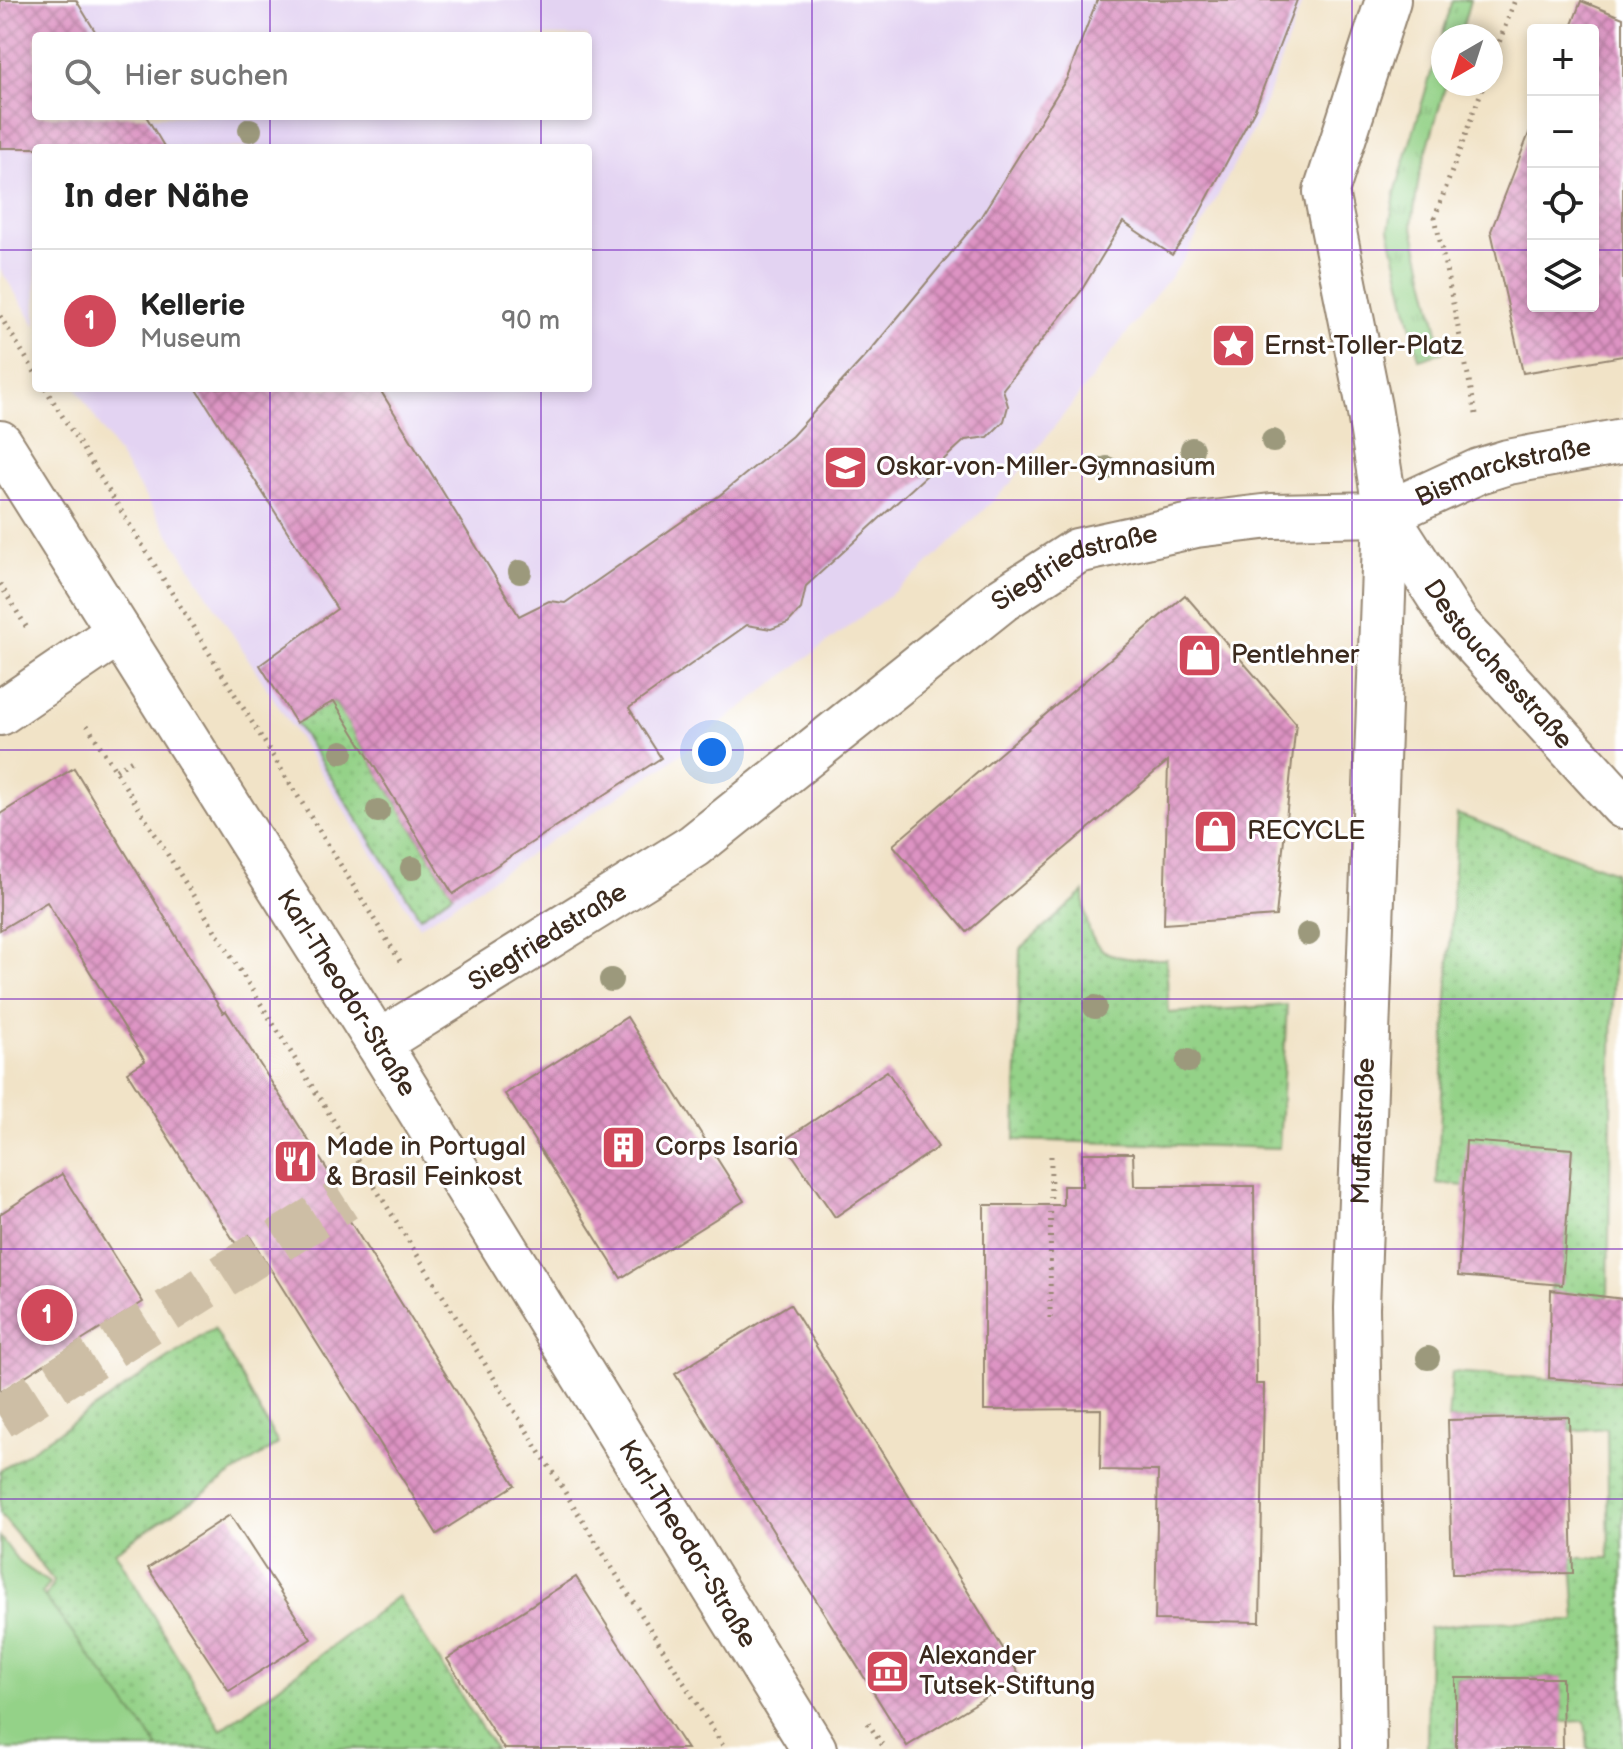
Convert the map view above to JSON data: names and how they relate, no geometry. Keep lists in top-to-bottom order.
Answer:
{
  "streets": {
    "street": [
      "Bismarckstraße",
      "Siegfriedstraße",
      "Destouchesstraße",
      "Karl-Theodor-Straße",
      "Muffatstraße"
    ]
  },
  "crossings": [
    ["Bismarckstraße", "Siegfriedstraße"],
    ["Bismarckstraße", "Destouchesstraße"],
    ["Bismarckstraße", "Muffatstraße"],
    ["Siegfriedstraße", "Destouchesstraße"],
    ["Siegfriedstraße", "Karl-Theodor-Straße"],
    ["Siegfriedstraße", "Muffatstraße"],
    ["Destouchesstraße", "Muffatstraße"]
  ],
  "places": {
    "place": ["Ernst-Toller-Platz"],
    "school or university": ["Oskar-von-Miller-Gymnasium"],
    "shop": ["Pentlehner", "RECYCLE"],
    "building": ["Corps Isaria"],
    "restaurant": ["Made in Portugal & Brasil Feinkost"],
    "museum": ["Alexander Tutsek-Stiftung"]
  },
  "north": "bottom left",
  "page": {
    "map_buttons": ["+", "−"],
    "search": "Hier suchen",
    "heading": "In der Nähe",
    "list": [
      {
        "mark": "1",
        "name": "Kellerie",
        "note": "Museum",
        "value": "90 m"
      }
    ],
    "pins": "1"
  }
}
